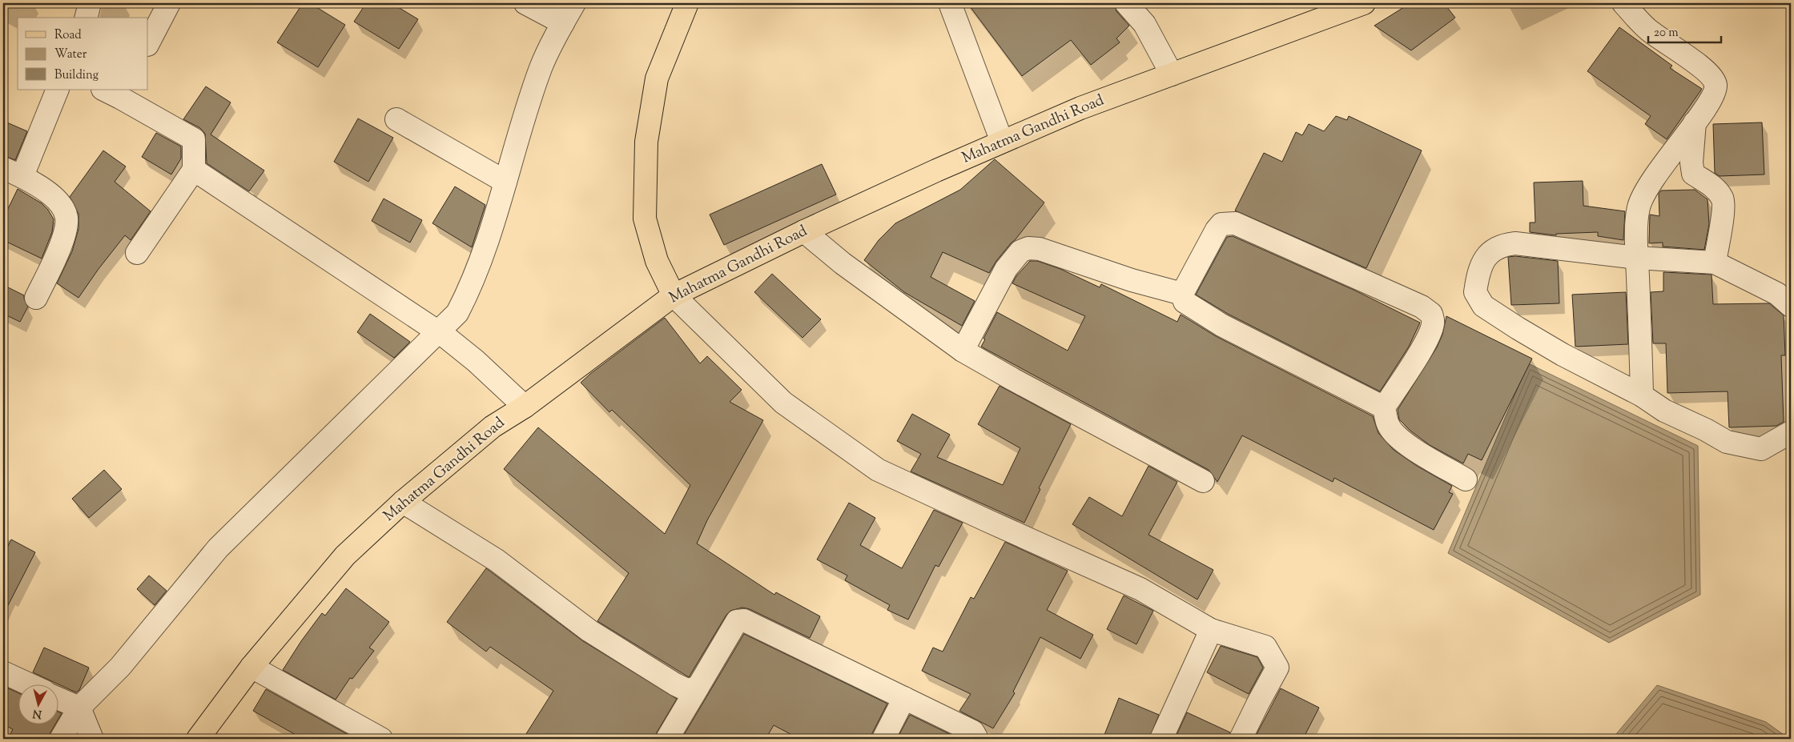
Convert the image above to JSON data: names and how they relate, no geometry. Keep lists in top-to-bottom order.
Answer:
{
  "streets": {
    "main road": ["Mahatma Gandhi Road"]
  },
  "legend": ["Road", "Water", "Building"],
  "scale_bar": "20 m",
  "north": "bottom"
}
